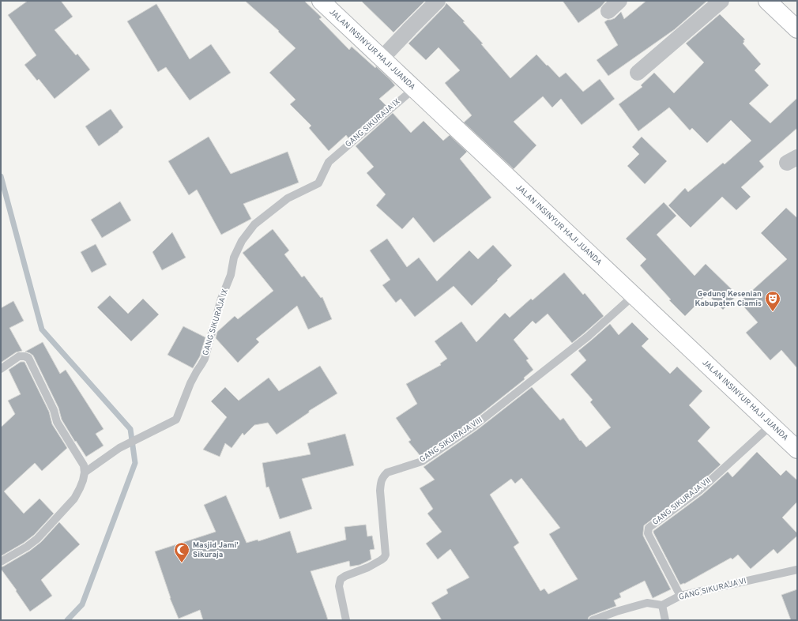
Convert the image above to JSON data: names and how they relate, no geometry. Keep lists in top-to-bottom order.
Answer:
{
  "streets": {
    "highway": ["JALAN INSINYUR HAJI JUANDA"],
    "lane": [
      "GANG SIKURAJA IX",
      "GANG SIKURAJA VIII",
      "GANG SIKURAJA VII",
      "GANG SIKURAJA VI"
    ]
  },
  "crossings": [
    ["JALAN INSINYUR HAJI JUANDA", "GANG SIKURAJA IX"],
    ["JALAN INSINYUR HAJI JUANDA", "GANG SIKURAJA VIII"],
    ["JALAN INSINYUR HAJI JUANDA", "GANG SIKURAJA VII"],
    ["GANG SIKURAJA VII", "GANG SIKURAJA VI"]
  ],
  "places": {
    "theatre": ["Gedung Kesenian Kabupaten Ciamis"],
    "mosque": ["Masjid Jami' Sikuraja"]
  }
}
